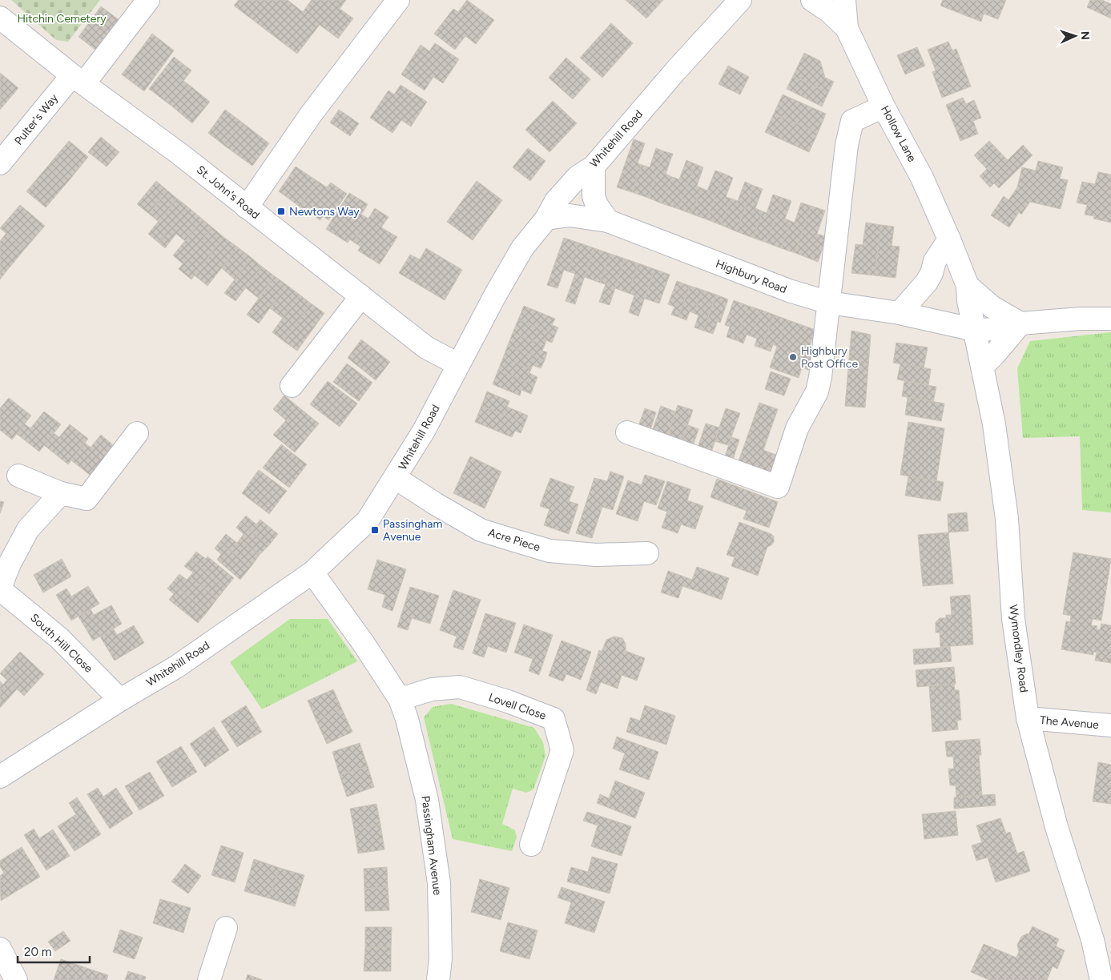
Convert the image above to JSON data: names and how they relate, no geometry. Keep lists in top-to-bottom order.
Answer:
{
  "streets": {
    "street": [
      "Pulter's Way",
      "Hollow Lane",
      "Whitehill Road",
      "St. John's Road",
      "Highbury Road",
      "Acre Piece",
      "South Hill Close",
      "Wymondley Road",
      "Lovell Close",
      "The Avenue",
      "Passingham Avenue"
    ]
  },
  "crossings": [
    ["Pulter's Way", "St. John's Road"],
    ["Hollow Lane", "Wymondley Road"],
    ["Whitehill Road", "St. John's Road"],
    ["Whitehill Road", "Highbury Road"],
    ["Whitehill Road", "Acre Piece"],
    ["Whitehill Road", "South Hill Close"],
    ["Whitehill Road", "Passingham Avenue"],
    ["Highbury Road", "Wymondley Road"],
    ["Wymondley Road", "The Avenue"],
    ["Lovell Close", "Passingham Avenue"]
  ],
  "parks": ["Hitchin Cemetery"],
  "places": {
    "transit": ["Newtons Way", "Passingham Avenue"],
    "other": ["Highbury Post Office"]
  },
  "scale_bar": "20 m",
  "north": "right"
}
